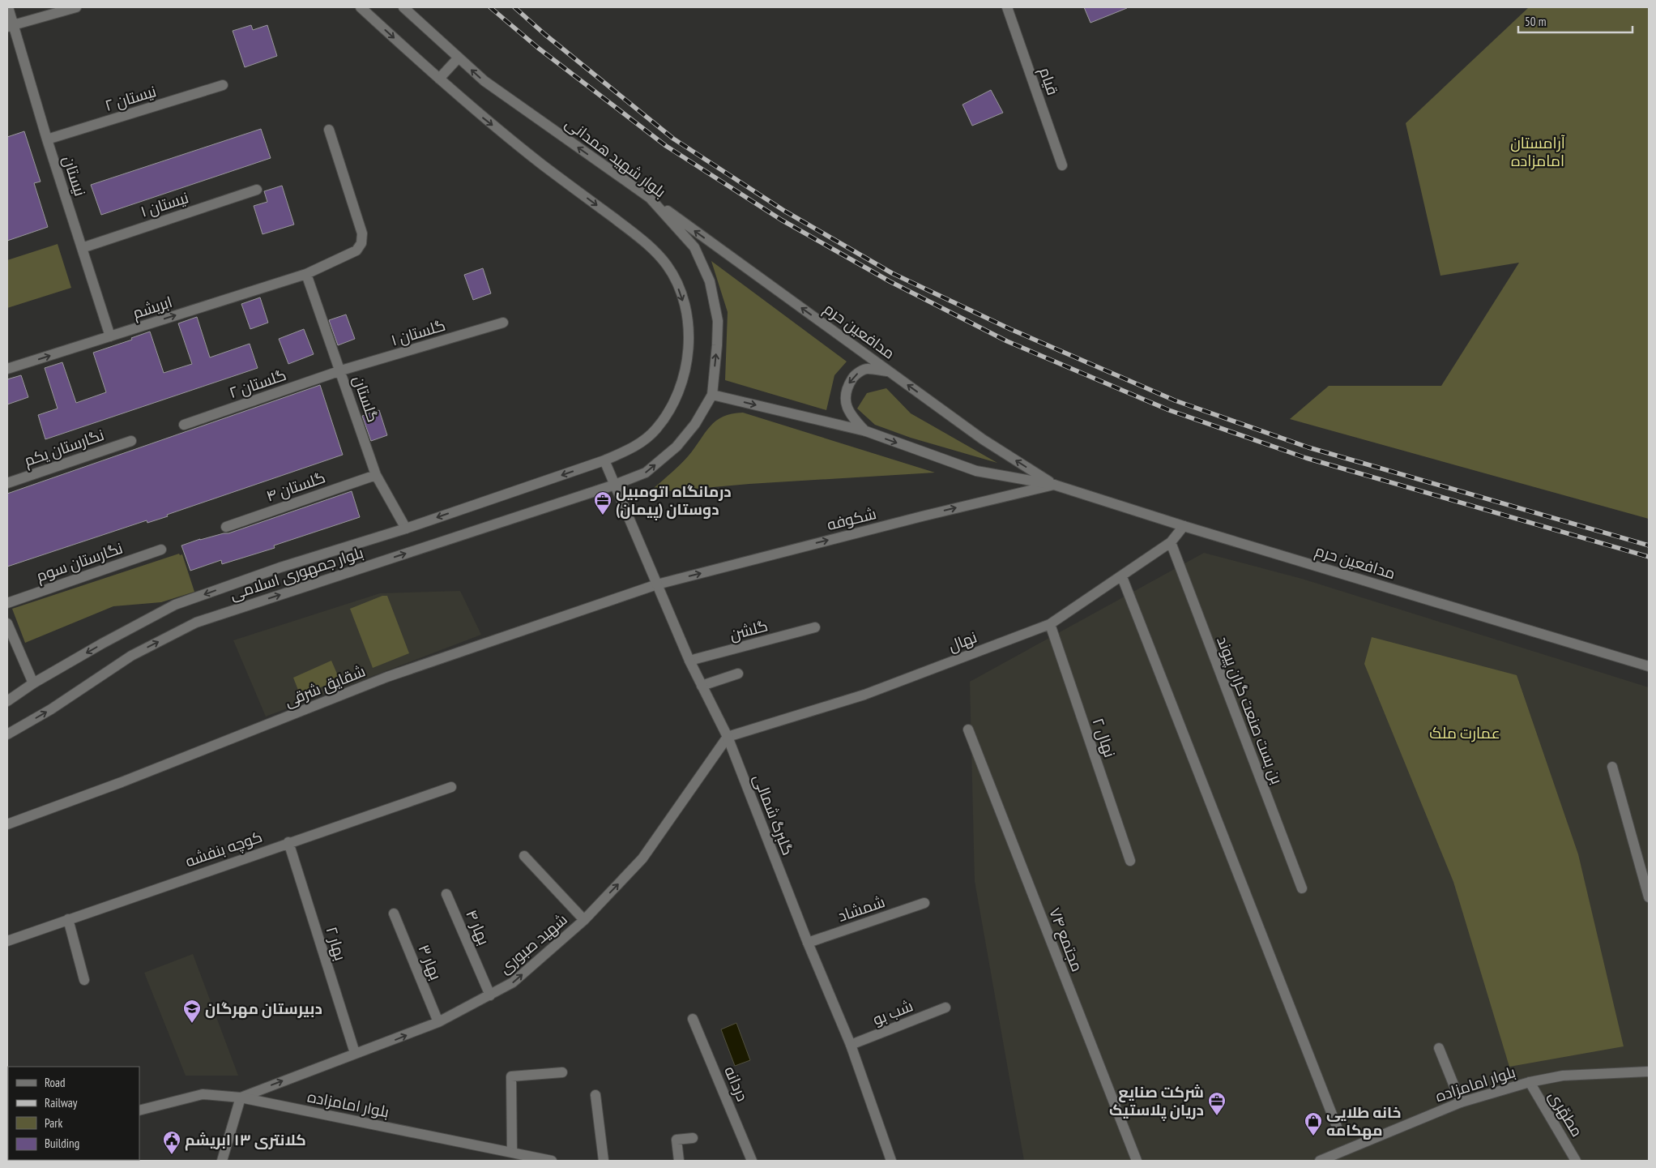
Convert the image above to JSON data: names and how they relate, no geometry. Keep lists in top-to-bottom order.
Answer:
{
  "streets": {
    "street": [
      "قیام",
      "نیستان ۲",
      "بلوار شهید همدانی",
      "نیستان",
      "نیستان ۱",
      "ابریشم",
      "مدافعین حرم",
      "گلستان ۱",
      "گلستان ۲",
      "گلستان",
      "نگارستان یکم",
      "گلستان ۴",
      "شکوفه",
      "نگارستان سوم",
      "بلوار جمهوری اسلامی",
      "گلشن",
      "نهال",
      "شقایق شرقی",
      "بن بست صنعت گران پیوند",
      "نهال ۲",
      "گلبرگ شمالی",
      "کوچه بنفشه",
      "شمشاد",
      "بهار ۴",
      "مجتمع ۷۴",
      "بهار ۲",
      "شهید صبوری",
      "بهار ۳",
      "شب بو",
      "دردانه",
      "بلوار امامزاده",
      "مطهّری"
    ]
  },
  "crossings": [
    ["نیستان ۲", "نیستان"],
    ["بلوار شهید همدانی", "مدافعین حرم"],
    ["بلوار شهید همدانی", "بلوار جمهوری اسلامی"],
    ["بلوار شهید همدانی", "گلبرگ شمالی"],
    ["نیستان", "نیستان ۱"],
    ["نیستان", "ابریشم"],
    ["ابریشم", "گلستان"],
    ["مدافعین حرم", "شکوفه"],
    ["مدافعین حرم", "نهال"],
    ["گلستان ۱", "گلستان ۲"],
    ["گلستان ۱", "گلستان"],
    ["گلستان ۲", "گلستان"],
    ["گلستان", "گلستان ۴"],
    ["گلستان", "بلوار جمهوری اسلامی"],
    ["شکوفه", "شقایق شرقی"],
    ["شکوفه", "گلبرگ شمالی"],
    ["بلوار جمهوری اسلامی", "گلبرگ شمالی"],
    ["گلشن", "گلبرگ شمالی"],
    ["نهال", "بن بست صنعت گران پیوند"],
    ["نهال", "نهال ۲"],
    ["نهال", "گلبرگ شمالی"],
    ["نهال", "شهید صبوری"],
    ["شقایق شرقی", "گلبرگ شمالی"],
    ["گلبرگ شمالی", "شمشاد"],
    ["گلبرگ شمالی", "شهید صبوری"],
    ["گلبرگ شمالی", "شب بو"],
    ["کوچه بنفشه", "بهار ۲"],
    ["بهار ۴", "شهید صبوری"],
    ["بهار ۲", "شهید صبوری"],
    ["شهید صبوری", "بهار ۳"],
    ["شهید صبوری", "بلوار امامزاده"],
    ["بلوار امامزاده", "مطهّری"]
  ],
  "one_way": ["ابریشم", "شکوفه", "شهید صبوری"],
  "parks": ["آرامستان امامزاده", "عمارت ملک"],
  "places": {
    "office": ["درمانگاه اتومبیل دوستان (پیمان)", "شرکت صنایع دریان پلاستیک"],
    "school or university": ["دبیرستان مهرگان"],
    "shop": ["خانه طلایی مهکامه"],
    "public building": ["کلانتری ۱۳ ابریشم"]
  },
  "legend": [
    "Road",
    "Railway",
    "Park",
    "Building"
  ],
  "scale_bar": "50 m"
}
